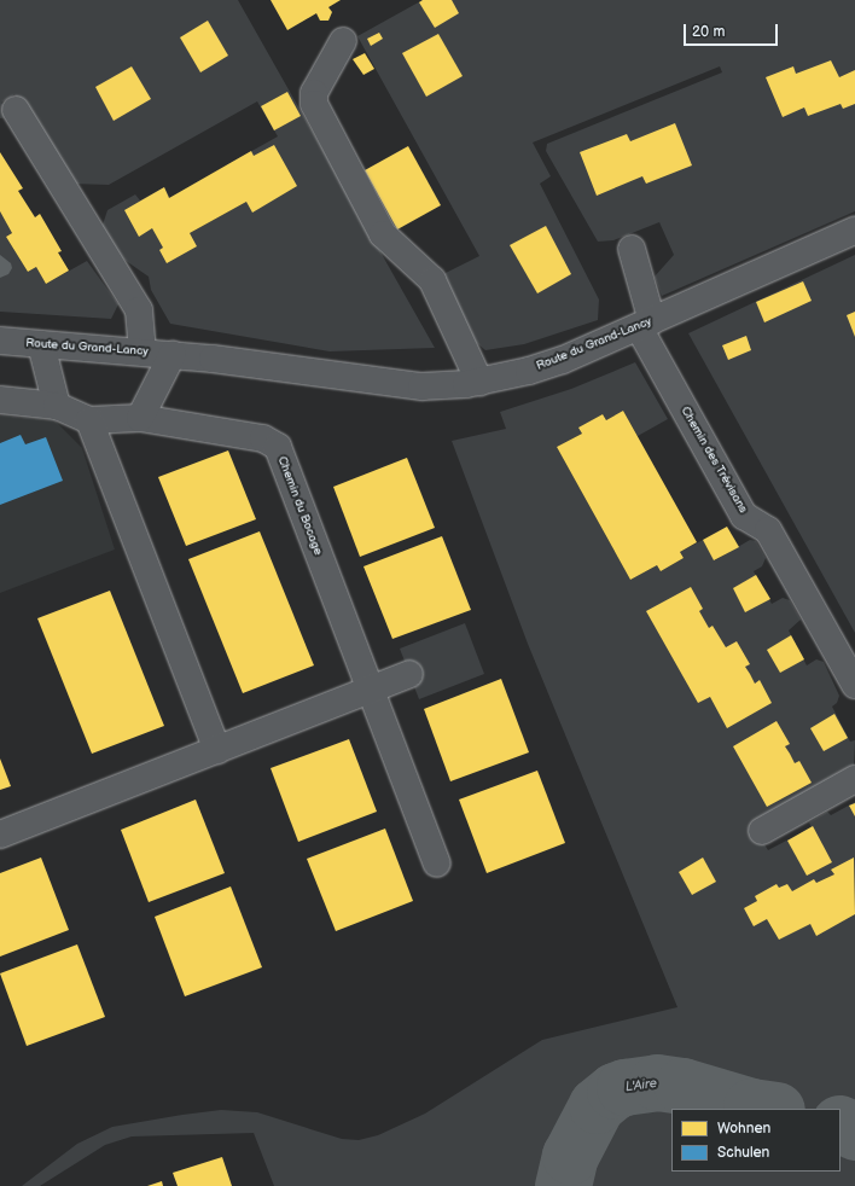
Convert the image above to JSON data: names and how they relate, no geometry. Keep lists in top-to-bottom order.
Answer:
{
  "streets": {
    "street": ["Route du Grand-Lancy", "Chemin des Trévisans", "Chemin du Bocage"]
  },
  "crossings": [
    ["Route du Grand-Lancy", "Chemin des Trévisans"]
  ],
  "water": ["L'Aire"],
  "legend": ["Wohnen", "Schulen"],
  "scale_bar": "20 m"
}
